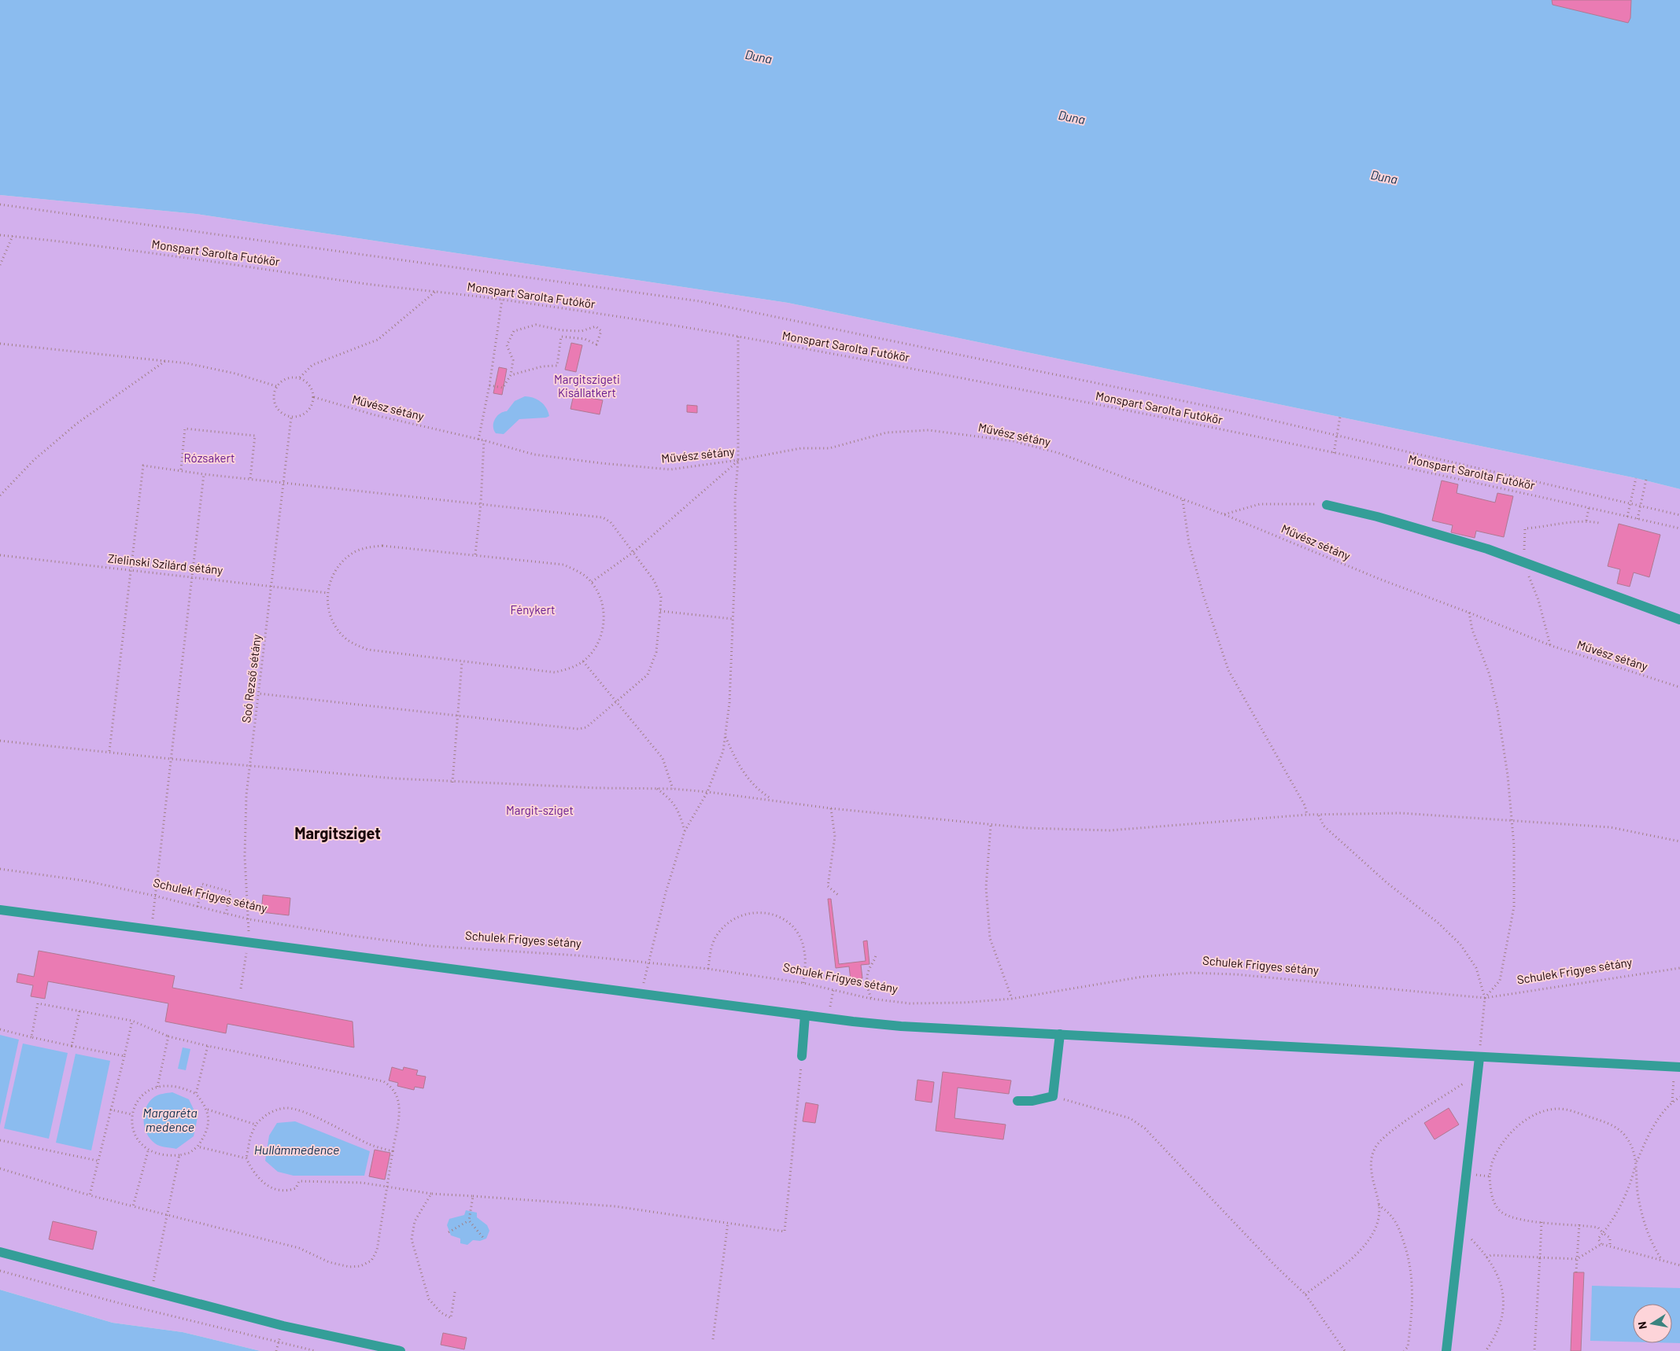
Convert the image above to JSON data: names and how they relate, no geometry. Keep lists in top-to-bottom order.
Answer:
{
  "streets": {
    "path": [
      "Monspart Sarolta Futókör",
      "Művész sétány",
      "Zielinski Szilárd sétány",
      "Soó Rezső sétány",
      "Schulek Frigyes sétány"
    ]
  },
  "crossings": [
    ["Művész sétány", "Soó Rezső sétány"],
    ["Zielinski Szilárd sétány", "Soó Rezső sétány"],
    ["Soó Rezső sétány", "Schulek Frigyes sétány"]
  ],
  "districts": ["Margitsziget"],
  "water": ["Duna", "Margaréta medence", "Hullámmedence"],
  "parks": [
    "Margitszigeti Kisállatkert",
    "Rózsakert",
    "Fénykert",
    "Margit-sziget"
  ],
  "north": "left"
}
